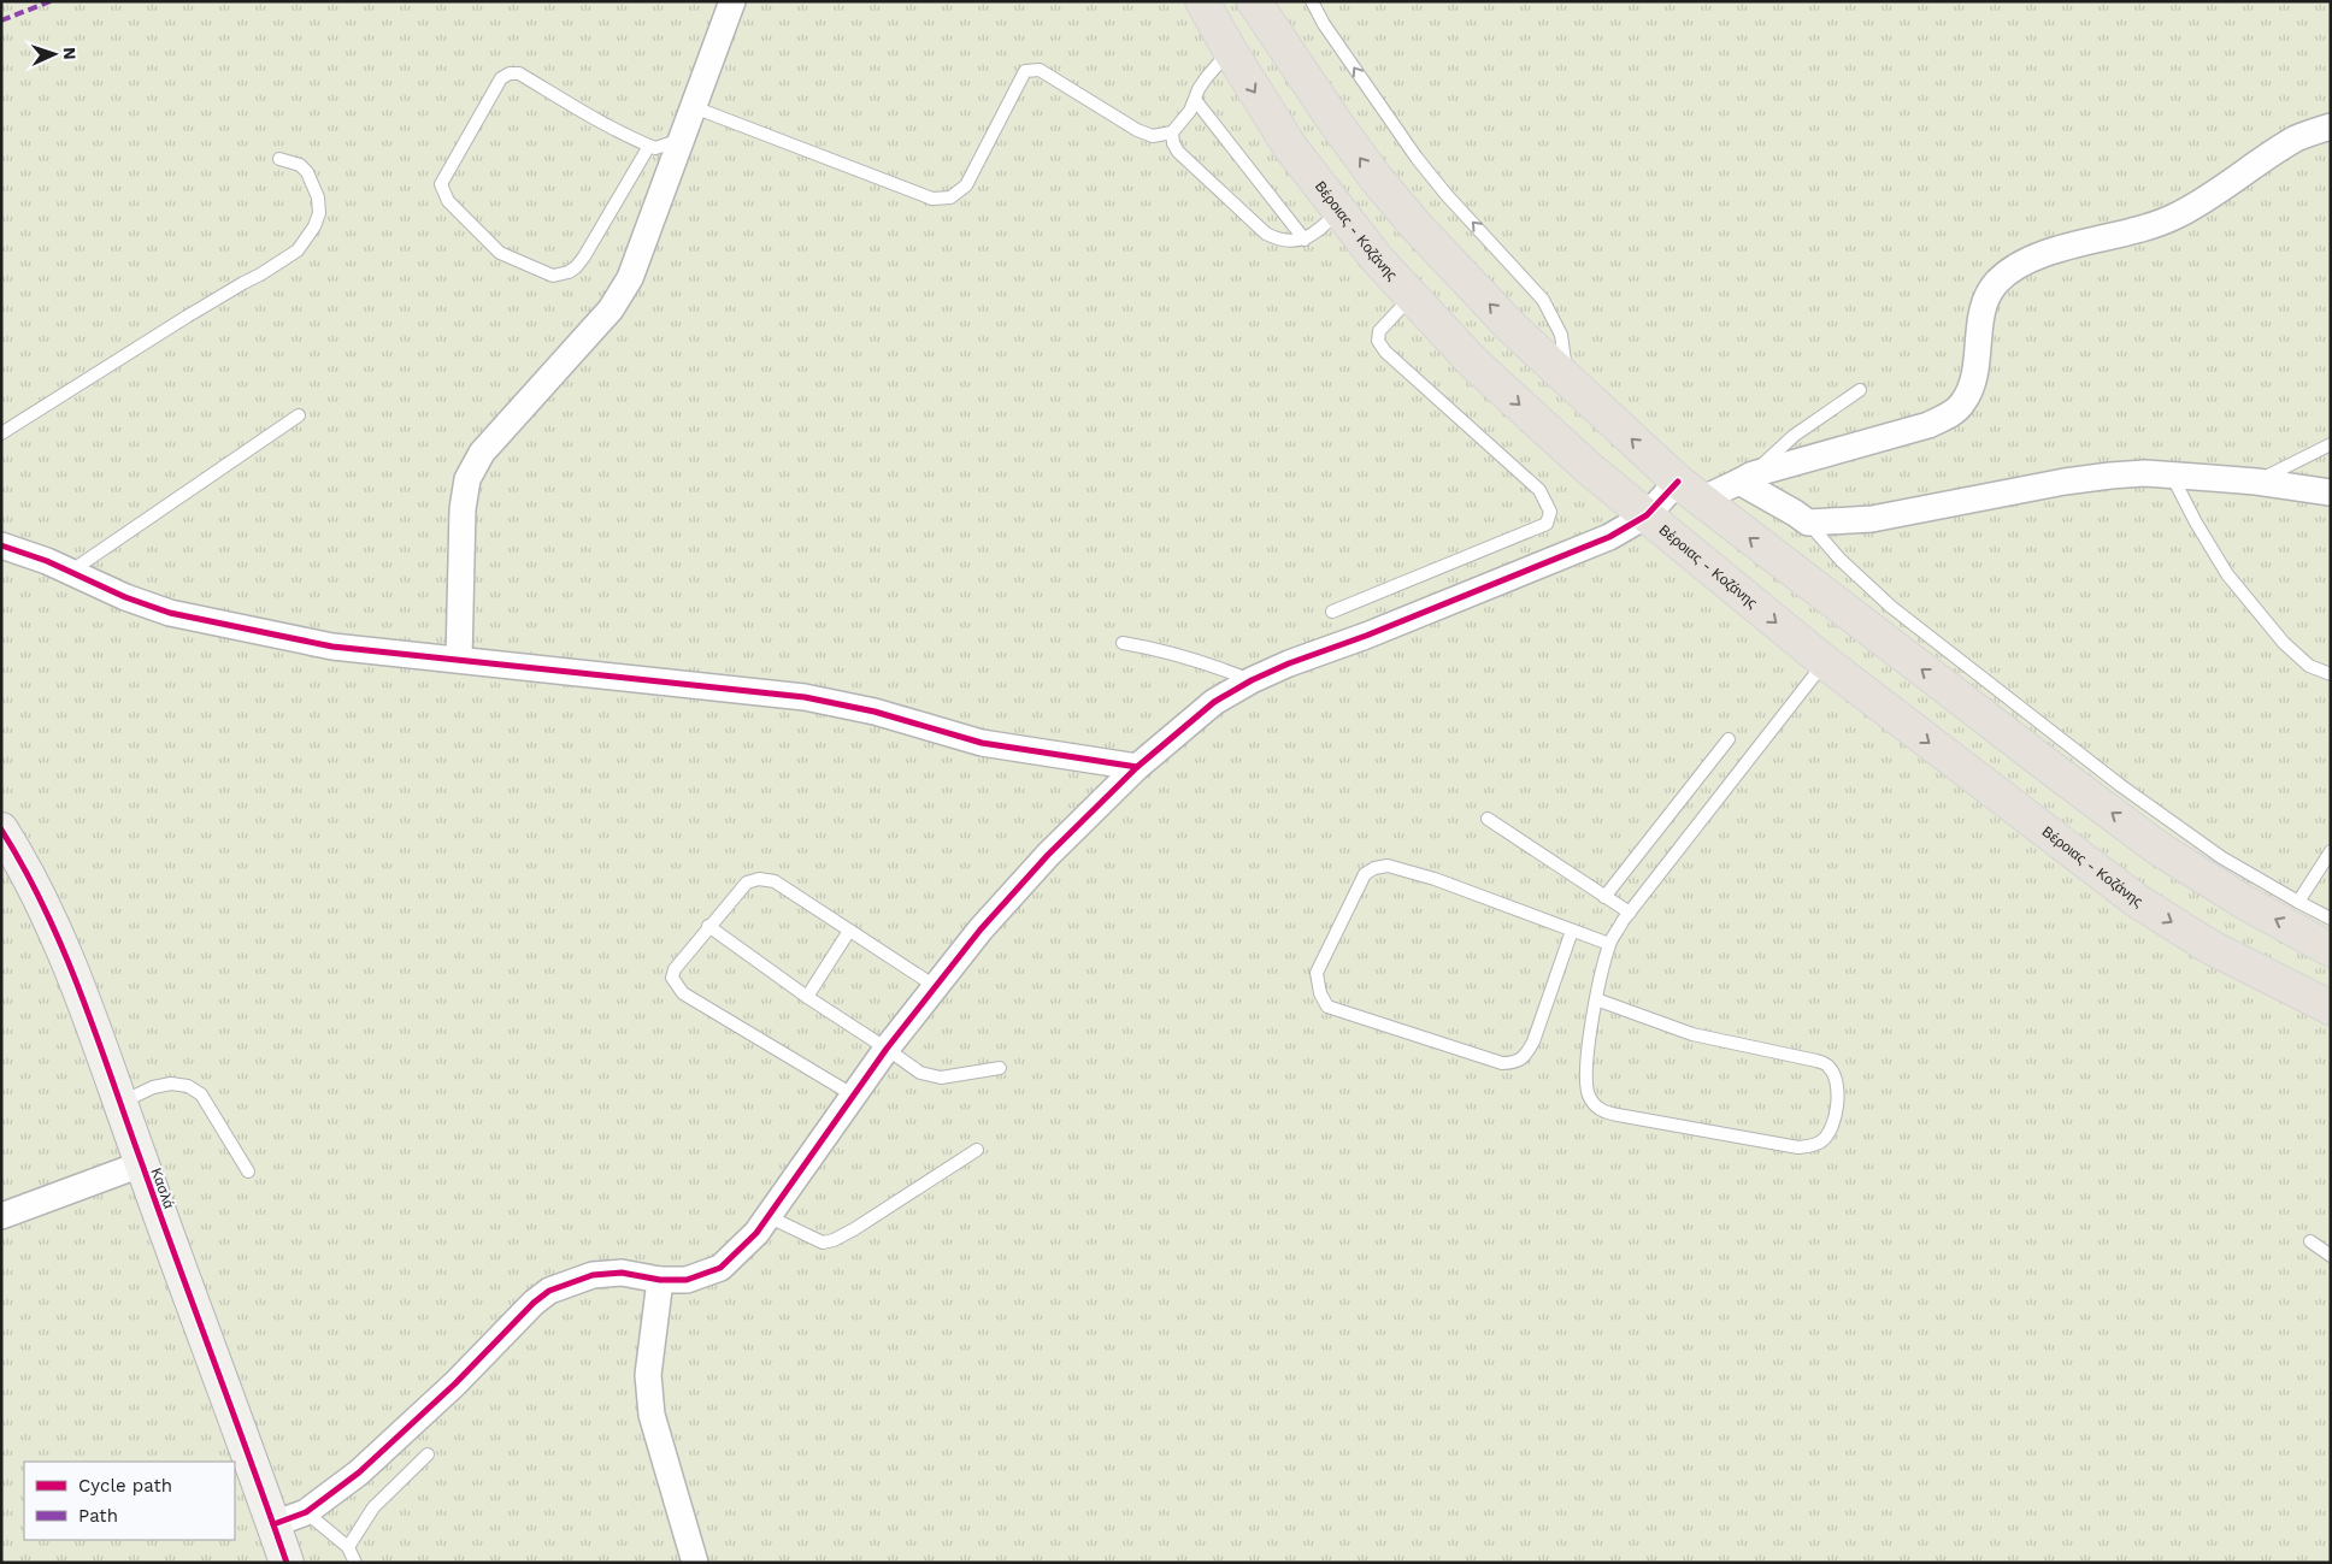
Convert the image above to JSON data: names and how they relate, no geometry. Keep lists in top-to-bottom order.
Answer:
{
  "streets": {
    "main road": ["Βέροιας - Κοζάνης"],
    "street": ["Κασλά"]
  },
  "legend": ["Cycle path", "Path"],
  "north": "right"
}
